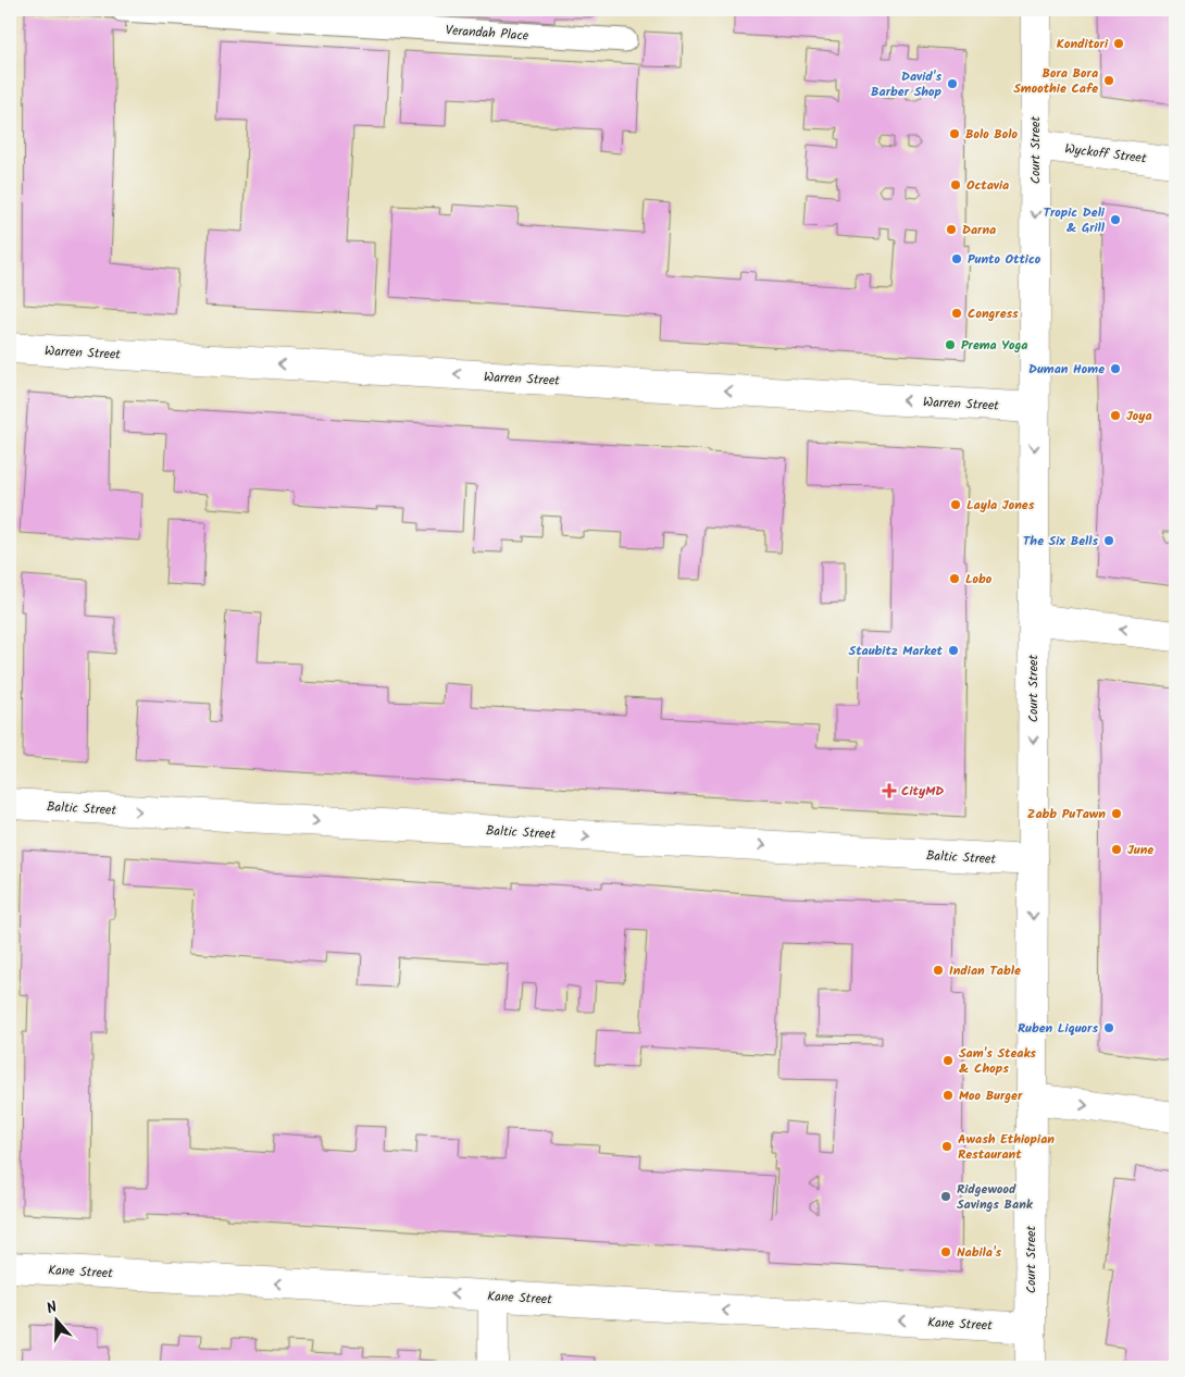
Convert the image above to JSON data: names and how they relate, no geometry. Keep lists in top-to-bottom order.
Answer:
{
  "streets": {
    "street": [
      "Court Street",
      "Wyckoff Street",
      "Warren Street",
      "Baltic Street",
      "Kane Street"
    ],
    "lane": ["Verandah Place"]
  },
  "crossings": [
    ["Court Street", "Wyckoff Street"],
    ["Court Street", "Warren Street"],
    ["Court Street", "Baltic Street"],
    ["Court Street", "Kane Street"]
  ],
  "one_way": [
    "Court Street",
    "Warren Street",
    "Baltic Street",
    "Kane Street"
  ],
  "places": {
    "other": [
      "Konditori",
      "Bora Bora Smoothie Cafe",
      "David's Barber Shop",
      "Bolo Bolo",
      "Octavia",
      "Tropic Deli & Grill",
      "Darna",
      "Punto Ottico",
      "Congress",
      "Prema Yoga",
      "Duman Home",
      "Joya",
      "Layla Jones",
      "The Six Bells",
      "Lobo",
      "Staubitz Market",
      "Zabb PuTawn",
      "June",
      "Indian Table",
      "Ruben Liquors",
      "Sam's Steaks & Chops",
      "Moo Burger",
      "Awash Ethiopian Restaurant",
      "Ridgewood Savings Bank",
      "Nabila's"
    ],
    "health": ["CityMD"]
  },
  "north": "top"
}
